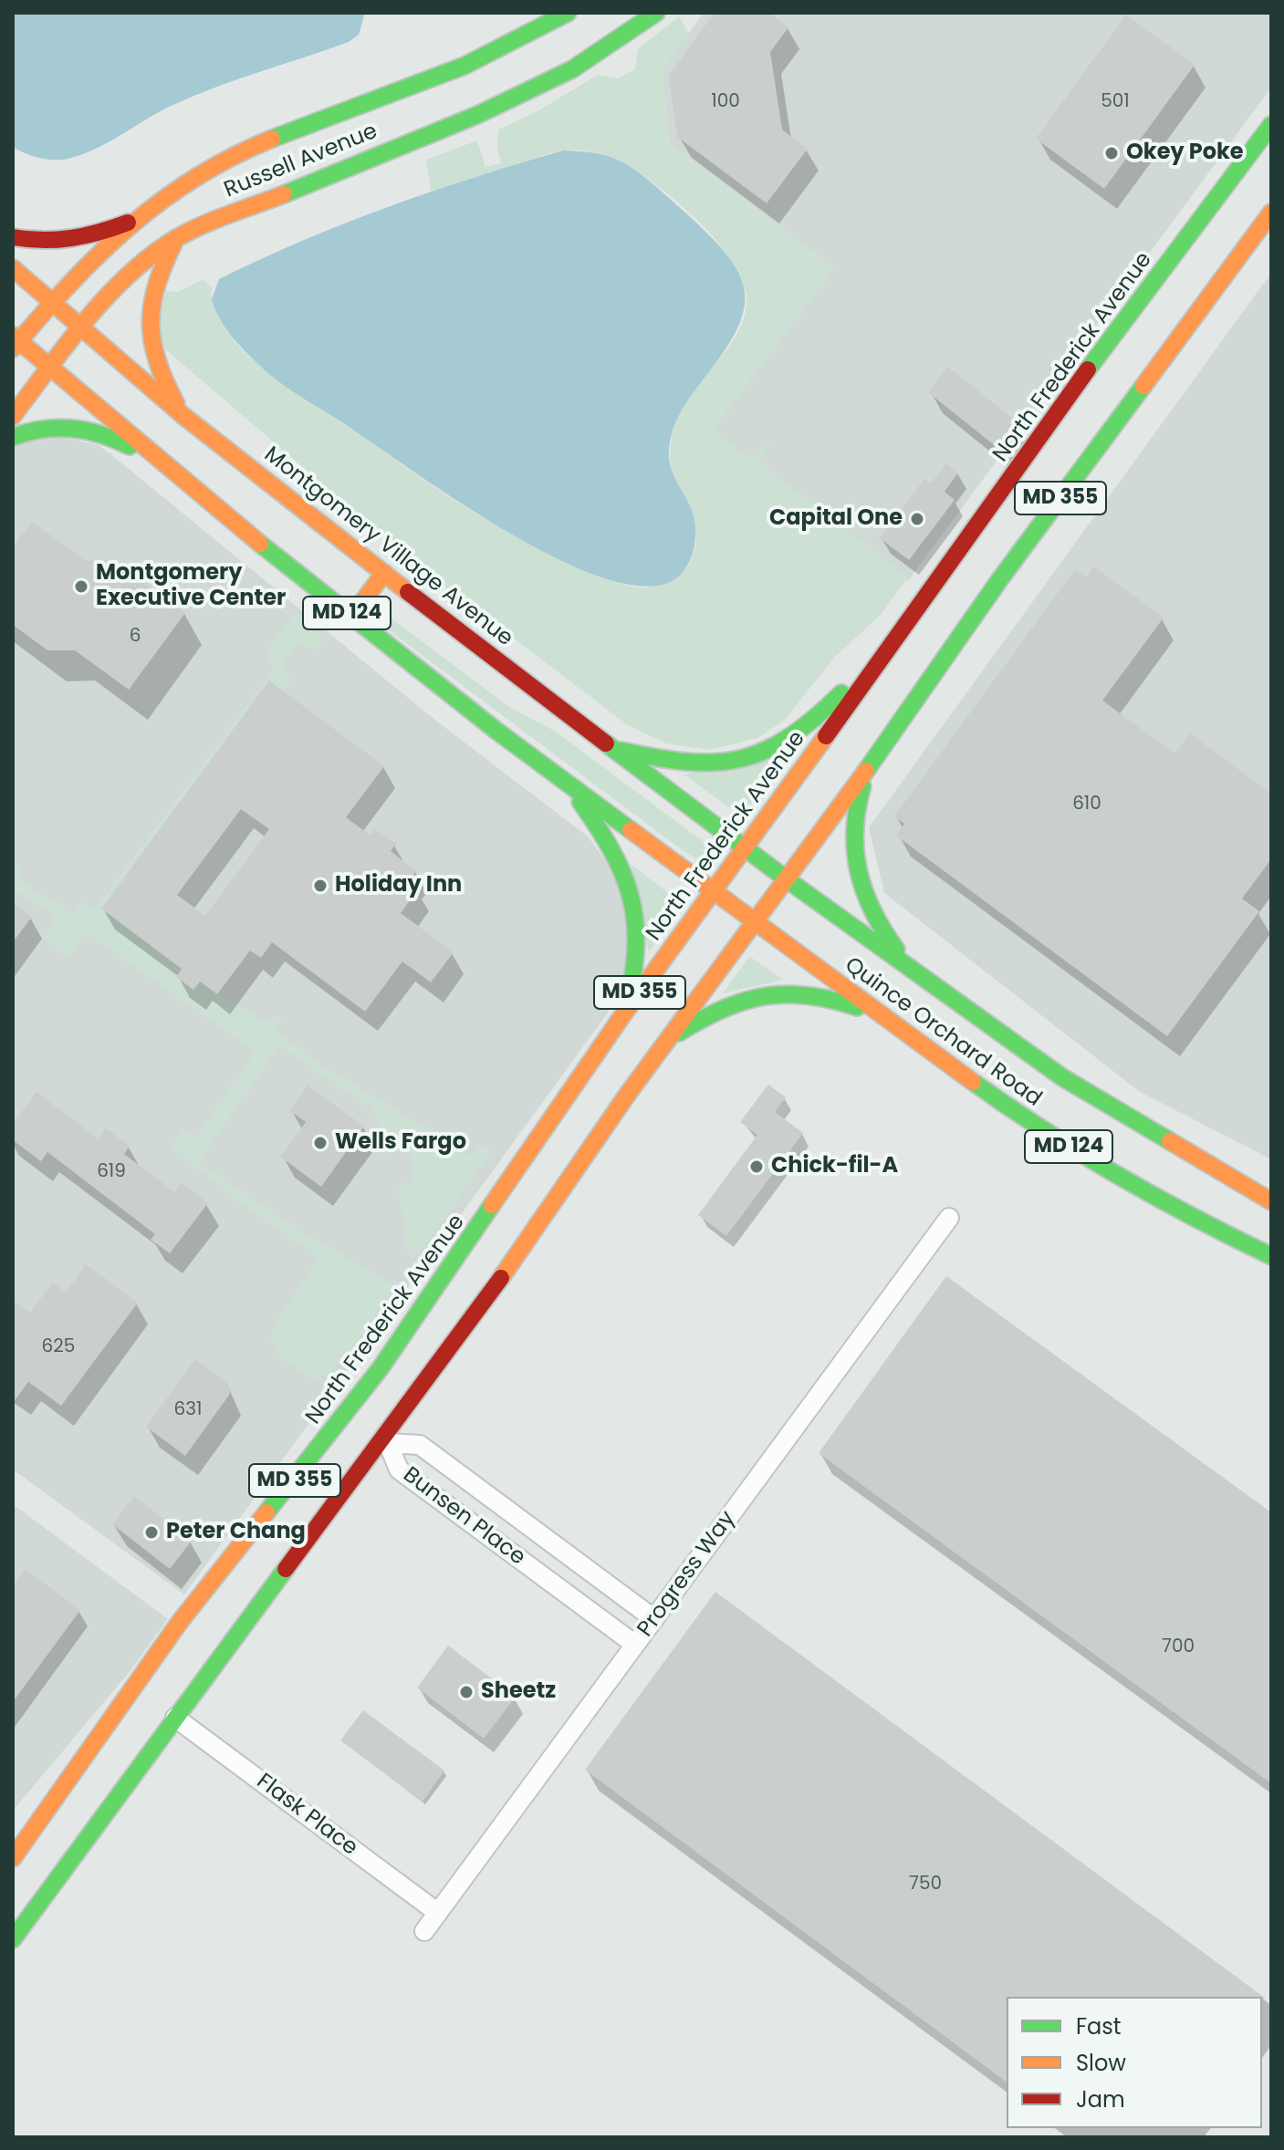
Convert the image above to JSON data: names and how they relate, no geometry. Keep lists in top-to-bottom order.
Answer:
{
  "streets": {
    "main road": [
      "Russell Avenue",
      "North Frederick Avenue",
      "MD 355",
      "Montgomery Village Avenue",
      "MD 124",
      "Quince Orchard Road"
    ],
    "street": ["Bunsen Place", "Progress Way", "Flask Place"]
  },
  "crossings": [
    ["Russell Avenue", "Montgomery Village Avenue"],
    ["Russell Avenue", "MD 124"],
    ["North Frederick Avenue", "Montgomery Village Avenue"],
    ["North Frederick Avenue", "MD 124"],
    ["North Frederick Avenue", "Quince Orchard Road"],
    ["MD 355", "Quince Orchard Road"],
    ["MD 355", "Flask Place"],
    ["Montgomery Village Avenue", "Quince Orchard Road"],
    ["MD 124", "Quince Orchard Road"],
    ["Bunsen Place", "Progress Way"],
    ["Progress Way", "Flask Place"]
  ],
  "places": [
    "Okey Poke",
    "Capital One",
    "Montgomery Executive Center",
    "Holiday Inn",
    "Wells Fargo",
    "Chick-fil-A",
    "Peter Chang",
    "Sheetz"
  ],
  "house_numbers": [
    "100",
    "501",
    "6",
    "610",
    "619",
    "625",
    "631",
    "700",
    "750"
  ],
  "legend": ["Fast", "Slow", "Jam"]
}
